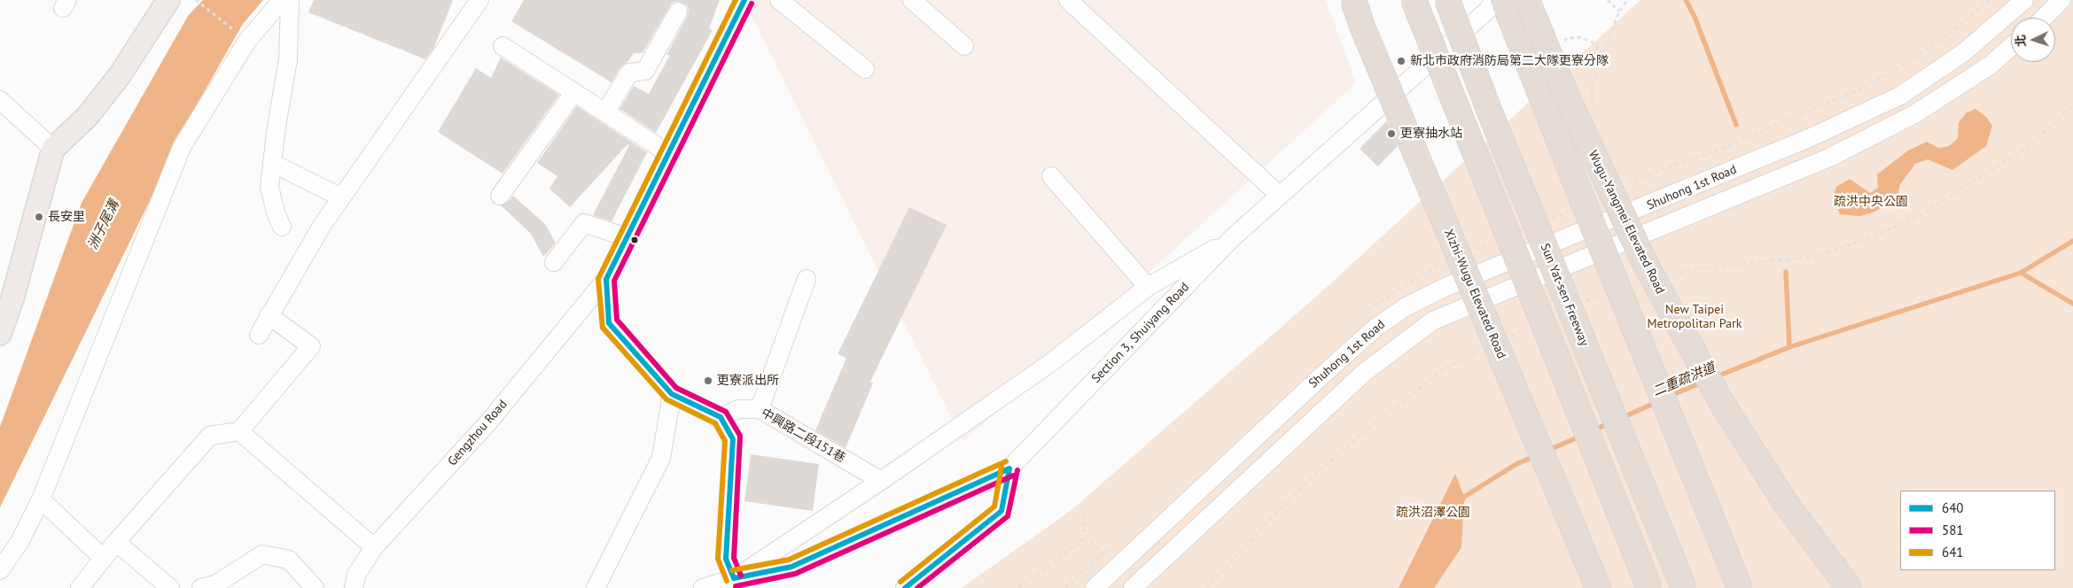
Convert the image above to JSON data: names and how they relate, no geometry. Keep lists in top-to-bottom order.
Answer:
{
  "streets": {
    "highway": ["Wugu-Yangmei Elevated Road", "Xizhi-Wugu Elevated Road", "Sun Yat-sen Freeway"],
    "street": [
      "Shuhong 1st Road",
      "Section 3, Shuiyang Road",
      "Gengzhou Road",
      "中興路二段151巷"
    ]
  },
  "water": ["洲子尾溝", "二重疏洪道"],
  "parks": ["疏洪中央公園", "New Taipei Metropolitan Park", "疏洪沼澤公園"],
  "places": [
    "新北市政府消防局第二大隊更寮分隊",
    "更寮抽水站",
    "長安里",
    "更寮派出所"
  ],
  "lines": ["transit line 640", "transit line 641", "transit line 581"],
  "legend": ["640", "581", "641"],
  "north": "left"
}
